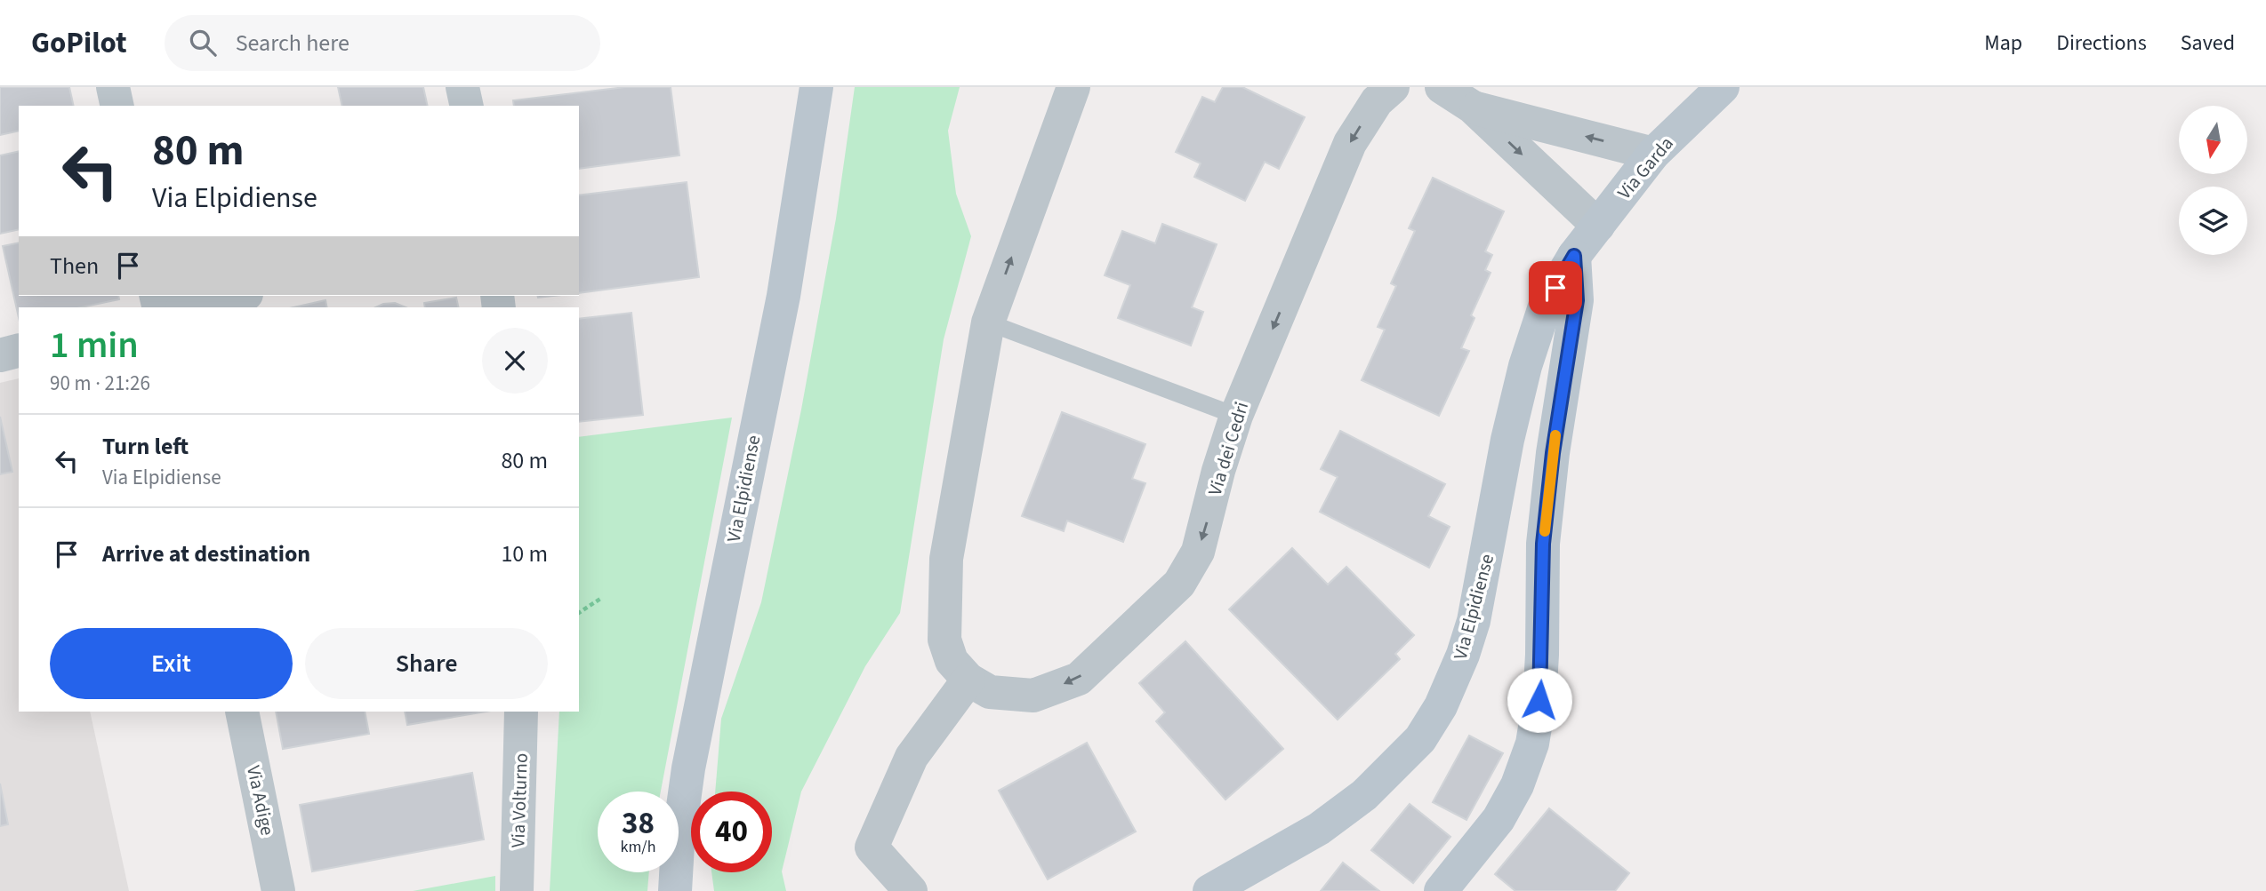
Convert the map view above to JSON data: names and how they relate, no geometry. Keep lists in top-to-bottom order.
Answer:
{
  "streets": {
    "main road": ["Via Garda", "Via Elpidiense"],
    "street": ["Via dei Cedri", "Via Adige", "Via Volturno"]
  },
  "crossings": [
    ["Via Garda", "Via Elpidiense"]
  ],
  "north": "bottom",
  "page": {
    "header": "GoPilot",
    "search": "Search here",
    "nav": ["Map", "Directions", "Saved"],
    "turn": ["80 m", "Via Elpidiense"],
    "then": "Then",
    "heading": ["1 min", "90 m · 21:26"],
    "list": [
      {
        "name": "Turn left",
        "note": "Via Elpidiense",
        "value": "80 m"
      },
      {
        "name": "Arrive at destination",
        "value": "10 m"
      }
    ],
    "buttons": ["Exit", "Share"],
    "speed": "38 km/h",
    "limit": "40"
  }
}
